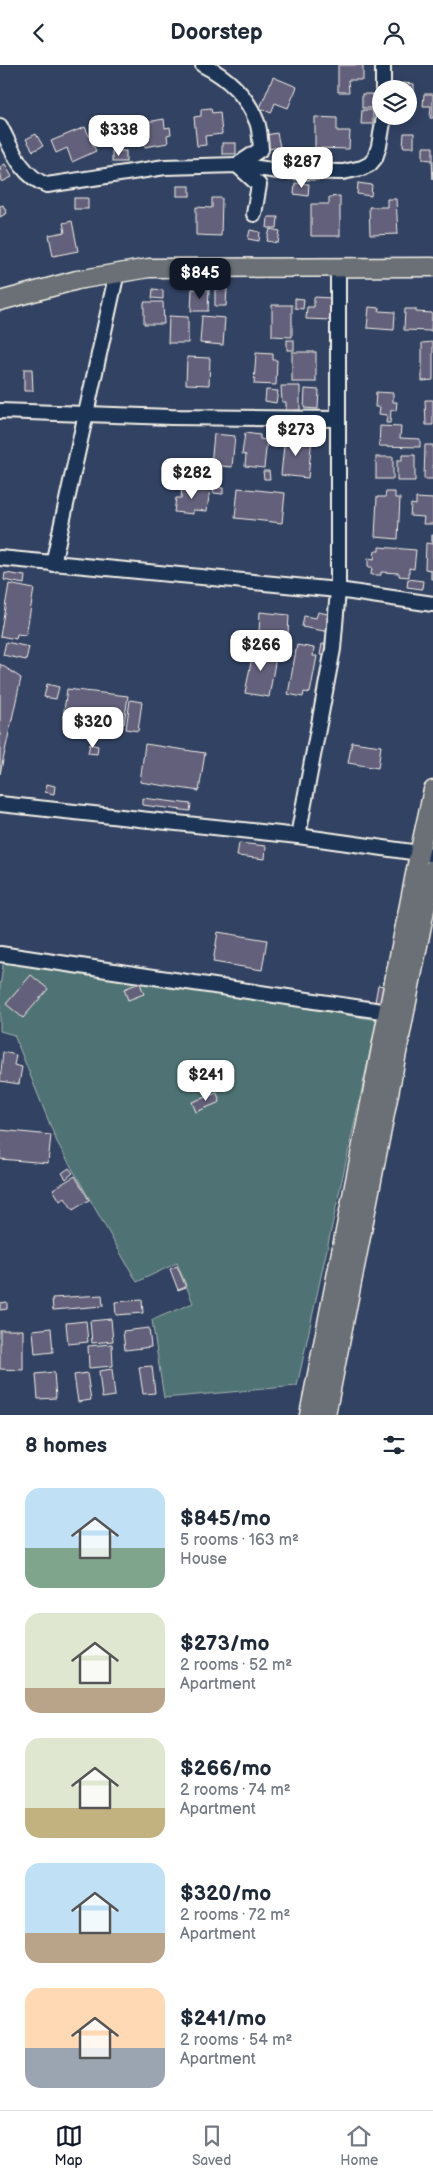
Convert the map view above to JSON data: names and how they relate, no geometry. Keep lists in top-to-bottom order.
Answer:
{
  "page": {
    "header": "Doorstep",
    "price": [
      "$338",
      "$287",
      "$845",
      "$273",
      "$282",
      "$266",
      "$320",
      "$241"
    ],
    "heading": "8 homes",
    "list": [
      {
        "name": "$845/mo",
        "note": "5 rooms · 163 m² · House"
      },
      {
        "name": "$273/mo",
        "note": "2 rooms · 52 m² · Apartment"
      },
      {
        "name": "$266/mo",
        "note": "2 rooms · 74 m² · Apartment"
      },
      {
        "name": "$320/mo",
        "note": "2 rooms · 72 m² · Apartment"
      },
      {
        "name": "$241/mo",
        "note": "2 rooms · 54 m² · Apartment"
      }
    ],
    "tabs": ["Map", "Saved", "Home"]
  }
}
